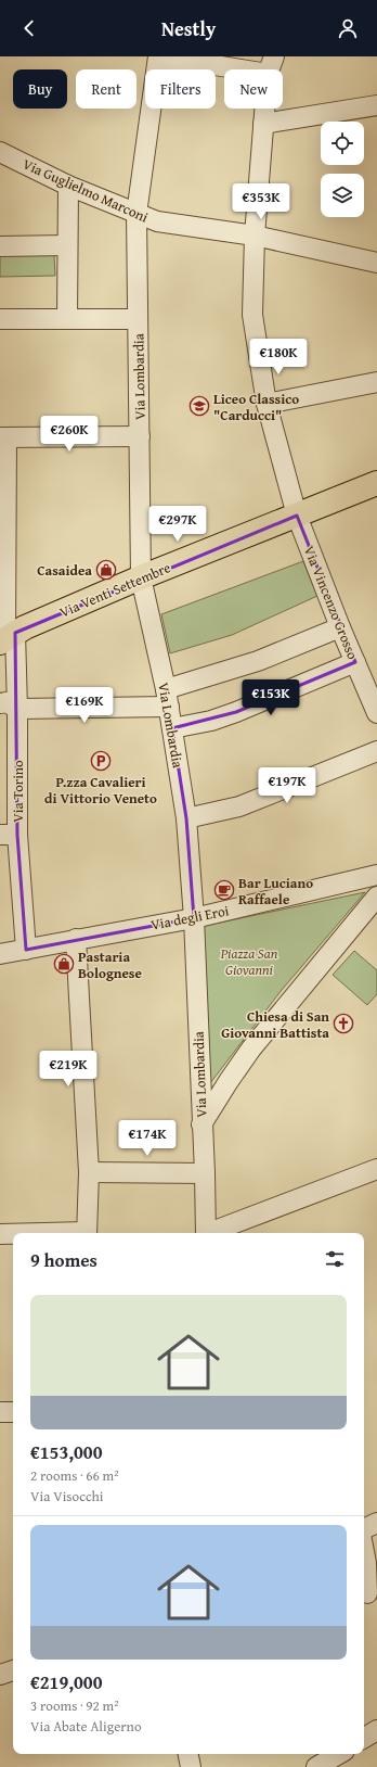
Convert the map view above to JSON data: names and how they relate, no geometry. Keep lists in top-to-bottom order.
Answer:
{
  "streets": {
    "main road": ["Via Venti Settembre"],
    "street": [
      "Via Guglielmo Marconi",
      "Via Lombardia",
      "Via Vincenzo Grosso",
      "Via Torino",
      "Via degli Eroi"
    ]
  },
  "crossings": [
    ["Via Guglielmo Marconi", "Via Lombardia"],
    ["Via Guglielmo Marconi", "Via Vincenzo Grosso"],
    ["Via Lombardia", "Via Venti Settembre"],
    ["Via Lombardia", "Via degli Eroi"],
    ["Via Venti Settembre", "Via Vincenzo Grosso"],
    ["Via Venti Settembre", "Via Torino"],
    ["Via Torino", "Via degli Eroi"]
  ],
  "parks": ["Piazza San Giovanni"],
  "places": {
    "school or university": ["Liceo Classico \"Carducci\""],
    "shop": ["Casaidea", "Pastaria Bolognese"],
    "parking": ["P.zza Cavalieri di Vittorio Veneto"],
    "cafe": ["Bar Luciano Raffaele"],
    "church": ["Chiesa di San Giovanni Battista"]
  },
  "page": {
    "header": "Nestly",
    "chip": [
      "Buy",
      "Rent",
      "Filters",
      "New"
    ],
    "price": [
      "€353K",
      "€180K",
      "€260K",
      "€297K",
      "€153K",
      "€169K",
      "€197K",
      "€219K",
      "€174K"
    ],
    "heading": "9 homes",
    "list": [
      {
        "name": "€153,000",
        "note": "2 rooms · 66 m² · Via Visocchi"
      },
      {
        "name": "€219,000",
        "note": "3 rooms · 92 m² · Via Abate Aligerno"
      }
    ]
  }
}
